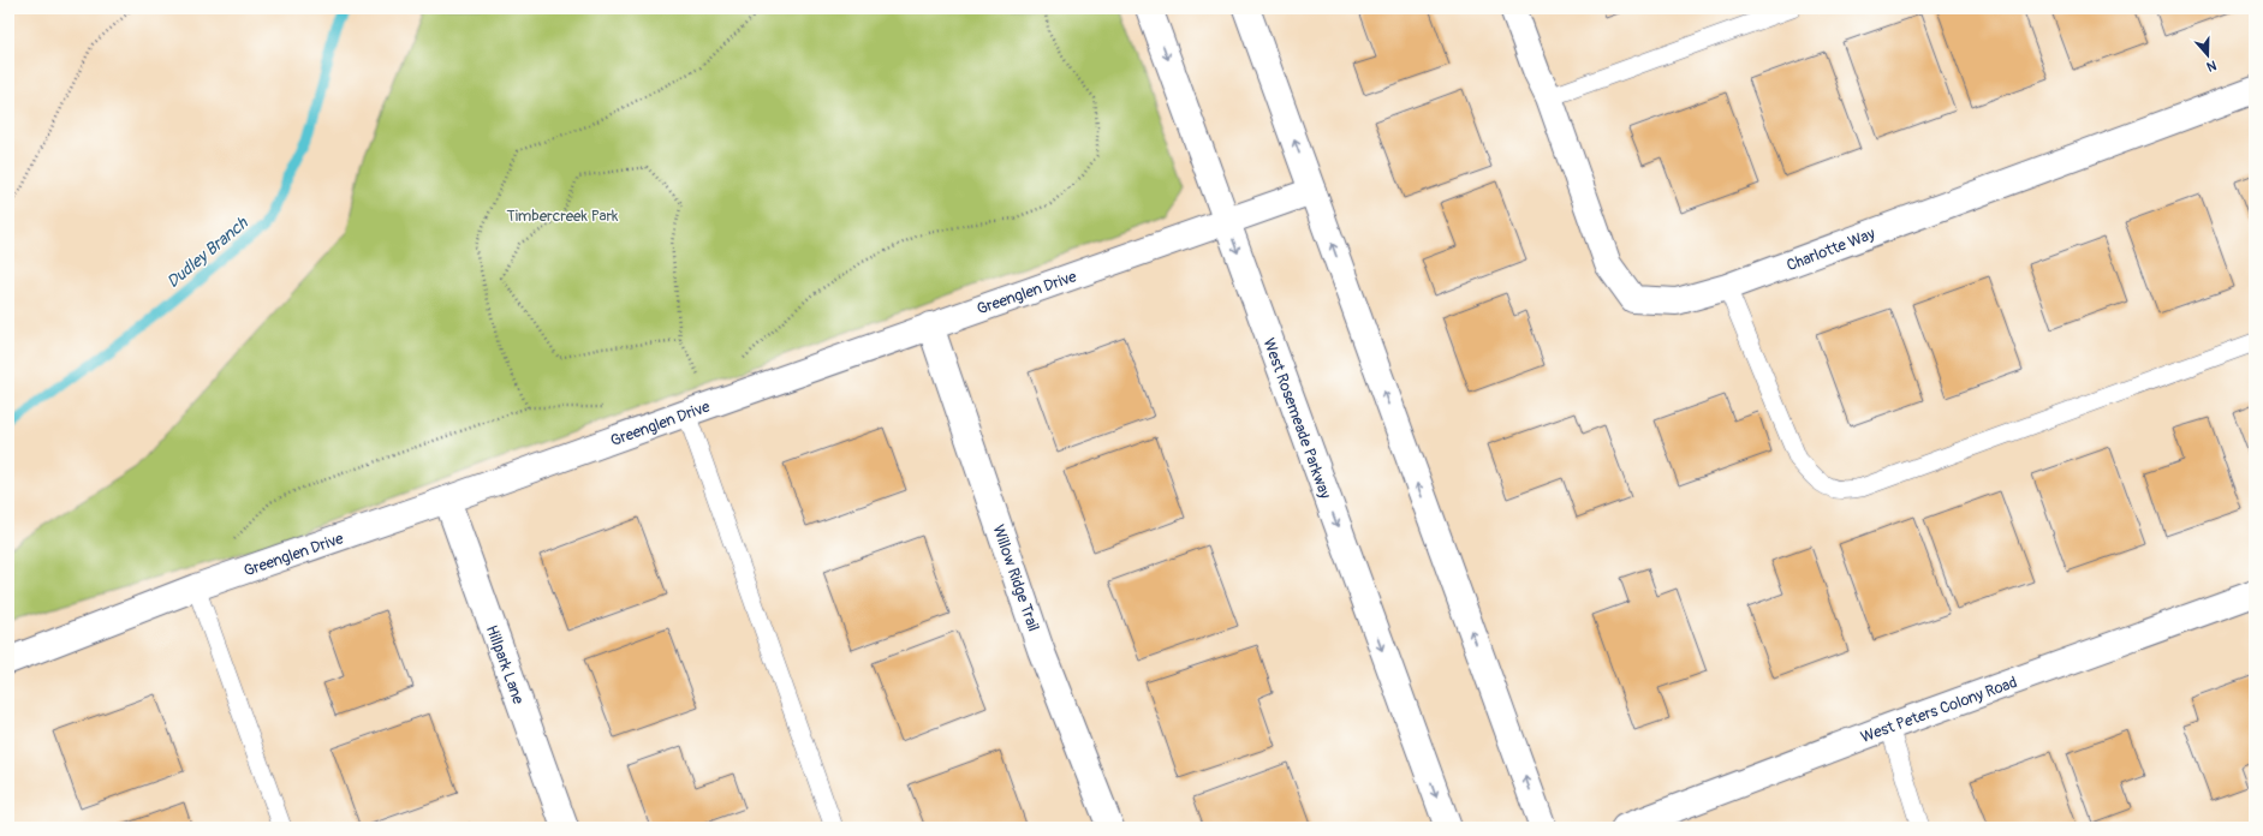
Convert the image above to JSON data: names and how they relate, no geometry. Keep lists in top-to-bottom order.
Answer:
{
  "streets": {
    "street": [
      "Charlotte Way",
      "Greenglen Drive",
      "West Rosemeade Parkway",
      "Willow Ridge Trail",
      "Hillpark Lane",
      "West Peters Colony Road"
    ]
  },
  "crossings": [
    ["Greenglen Drive", "West Rosemeade Parkway"],
    ["Greenglen Drive", "Willow Ridge Trail"],
    ["Greenglen Drive", "Hillpark Lane"]
  ],
  "water": ["Dudley Branch"],
  "parks": ["Timbercreek Park"],
  "north": "bottom"
}
